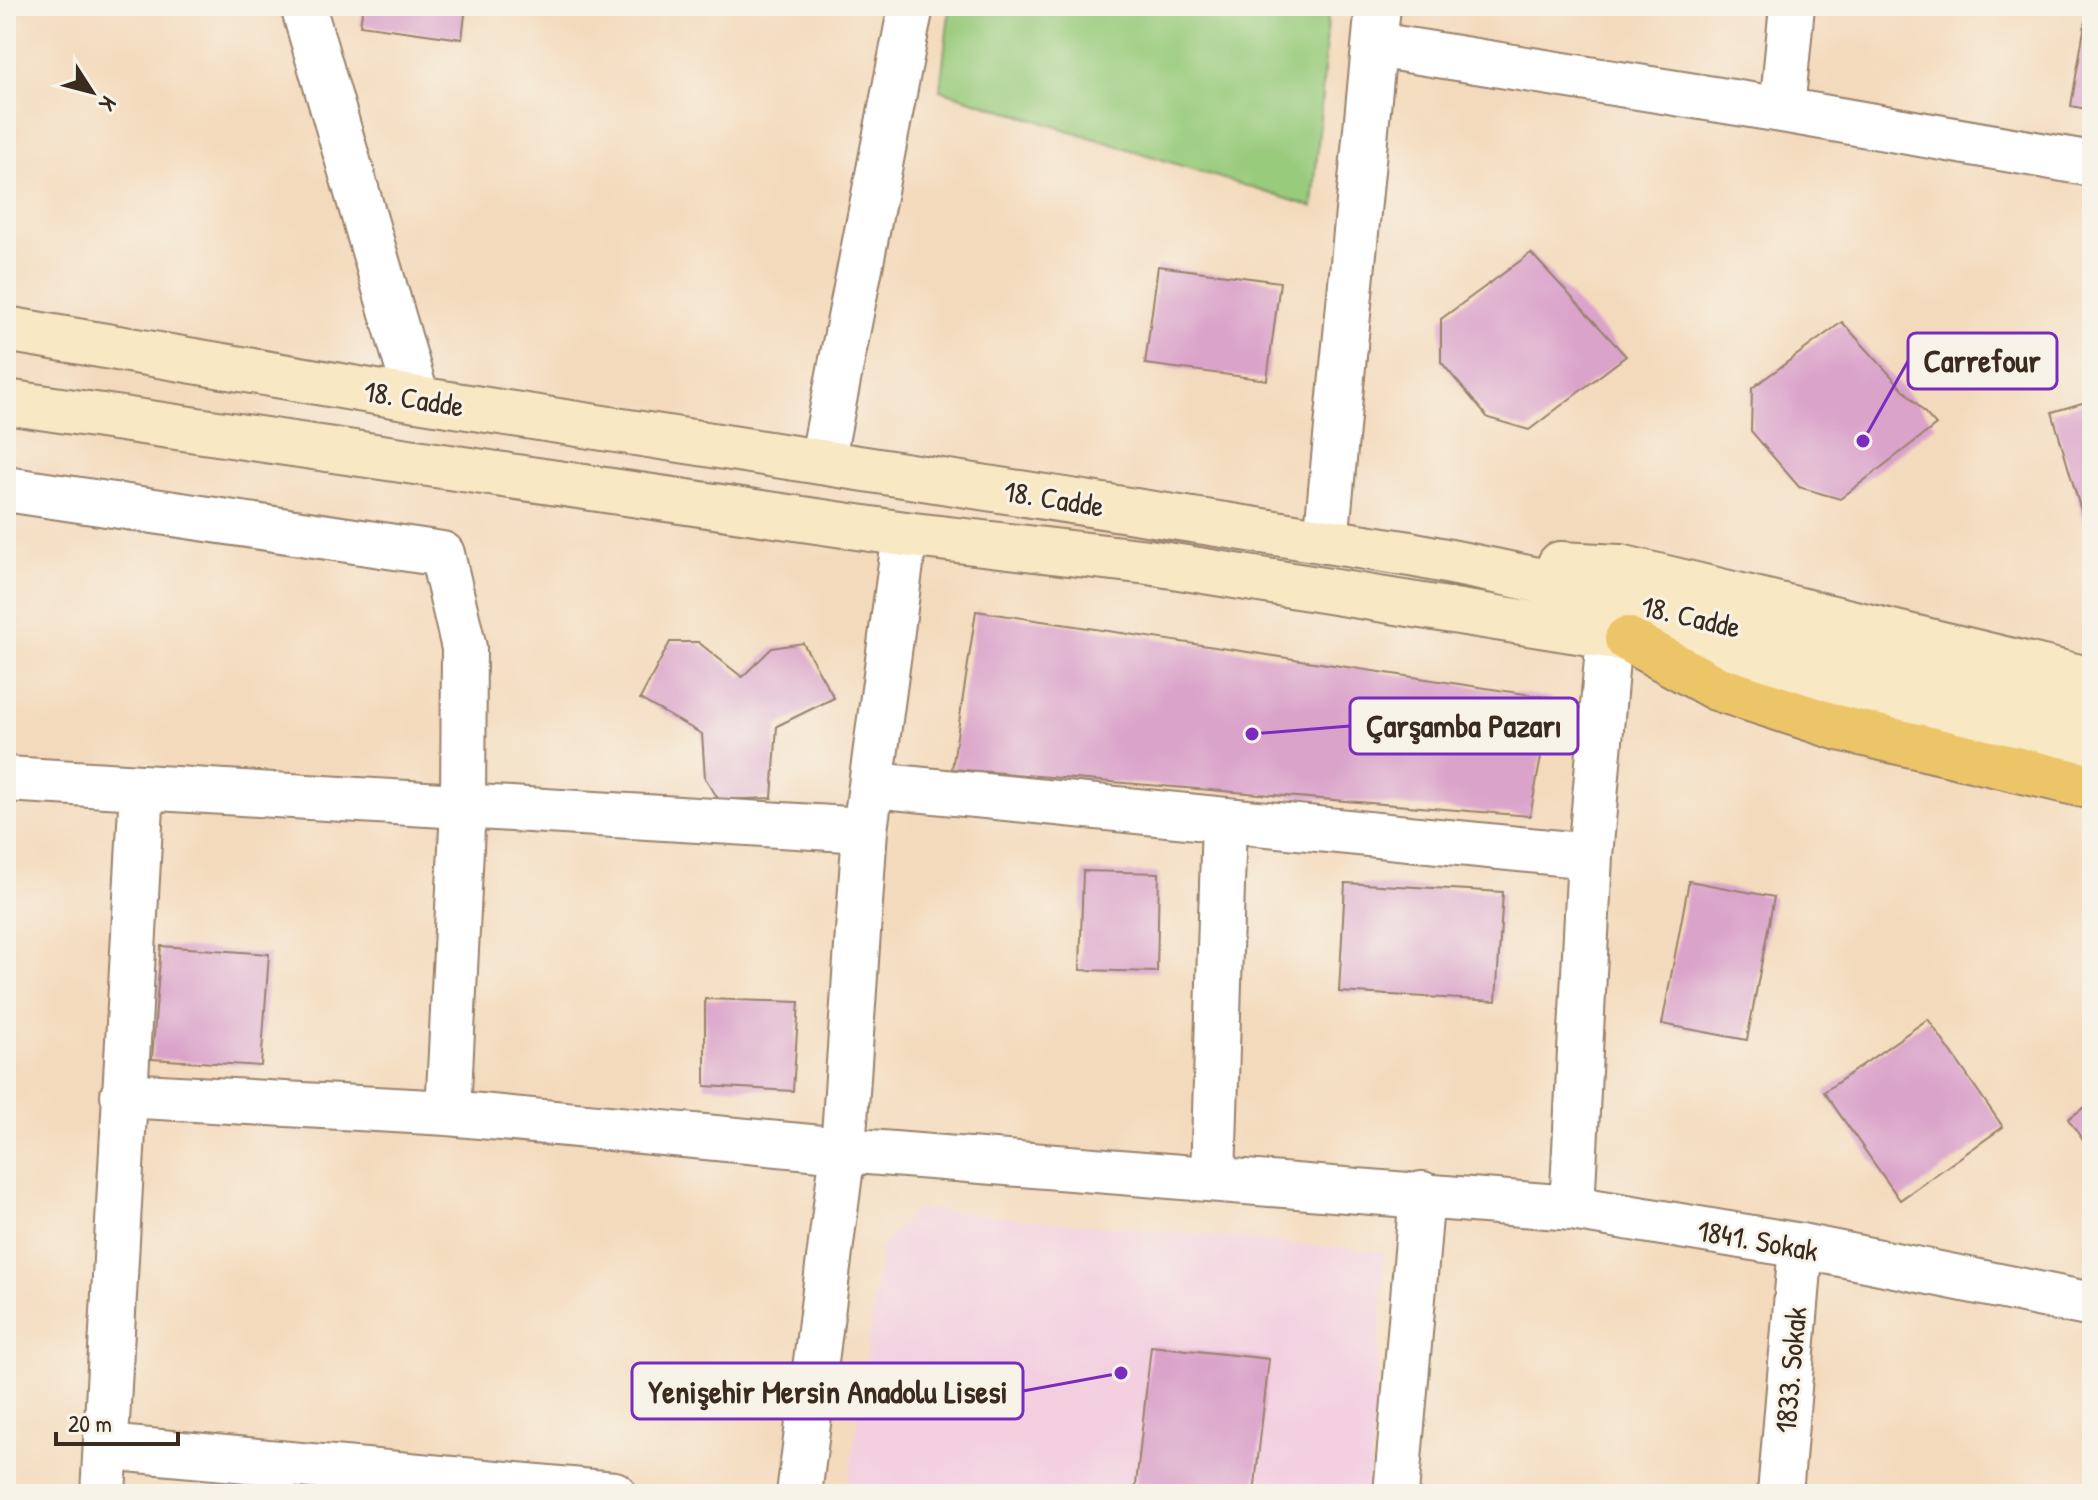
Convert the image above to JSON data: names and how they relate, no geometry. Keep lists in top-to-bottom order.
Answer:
{
  "streets": {
    "street": ["18. Cadde", "1841. Sokak", "1833. Sokak"]
  },
  "crossings": [
    ["1841. Sokak", "1833. Sokak"]
  ],
  "places": ["Carrefour", "Çarşamba Pazarı", "Yenişehir Mersin Anadolu Lisesi"],
  "scale_bar": "20 m",
  "north": "bottom right"
}
